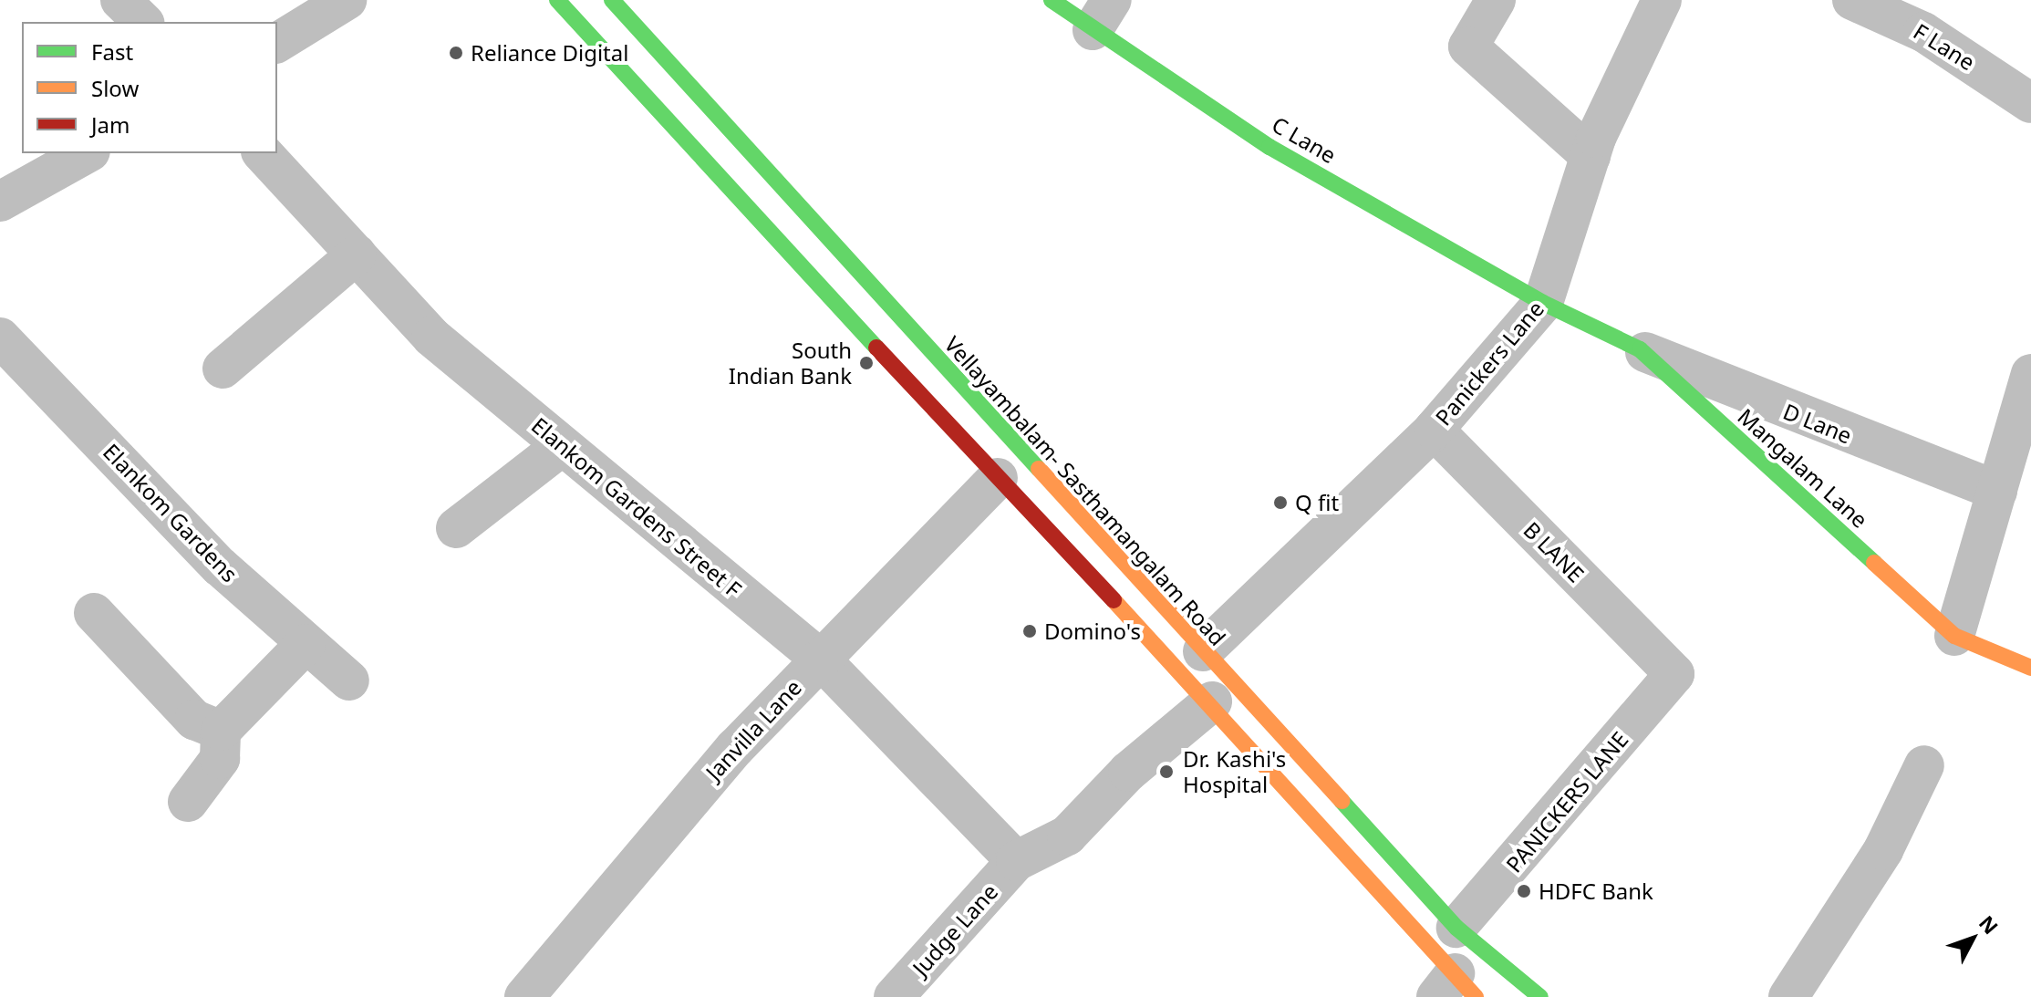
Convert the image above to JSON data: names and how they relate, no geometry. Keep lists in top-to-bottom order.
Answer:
{
  "streets": {
    "main road": ["C Lane", "Mangalam Lane", "Vellayambalam- Sasthamangalam Road"],
    "street": [
      "F Lane",
      "Panickers Lane",
      "D Lane",
      "Elankom Gardens Street F",
      "Elankom Gardens",
      "B LANE",
      "Janvilla Lane",
      "PANICKERS LANE",
      "Judge Lane"
    ]
  },
  "crossings": [
    ["C Lane", "Panickers Lane"],
    ["C Lane", "Mangalam Lane"],
    ["Panickers Lane", "Mangalam Lane"],
    ["Panickers Lane", "Vellayambalam- Sasthamangalam Road"],
    ["Panickers Lane", "B LANE"],
    ["D Lane", "Mangalam Lane"],
    ["Vellayambalam- Sasthamangalam Road", "Janvilla Lane"],
    ["Vellayambalam- Sasthamangalam Road", "PANICKERS LANE"],
    ["Elankom Gardens Street F", "Janvilla Lane"],
    ["Elankom Gardens Street F", "Judge Lane"],
    ["B LANE", "PANICKERS LANE"]
  ],
  "places": [
    "Reliance Digital",
    "South Indian Bank",
    "Q fit",
    "Domino's",
    "Dr. Kashi's Hospital",
    "HDFC Bank"
  ],
  "legend": ["Fast", "Slow", "Jam"],
  "north": "top right"
}
